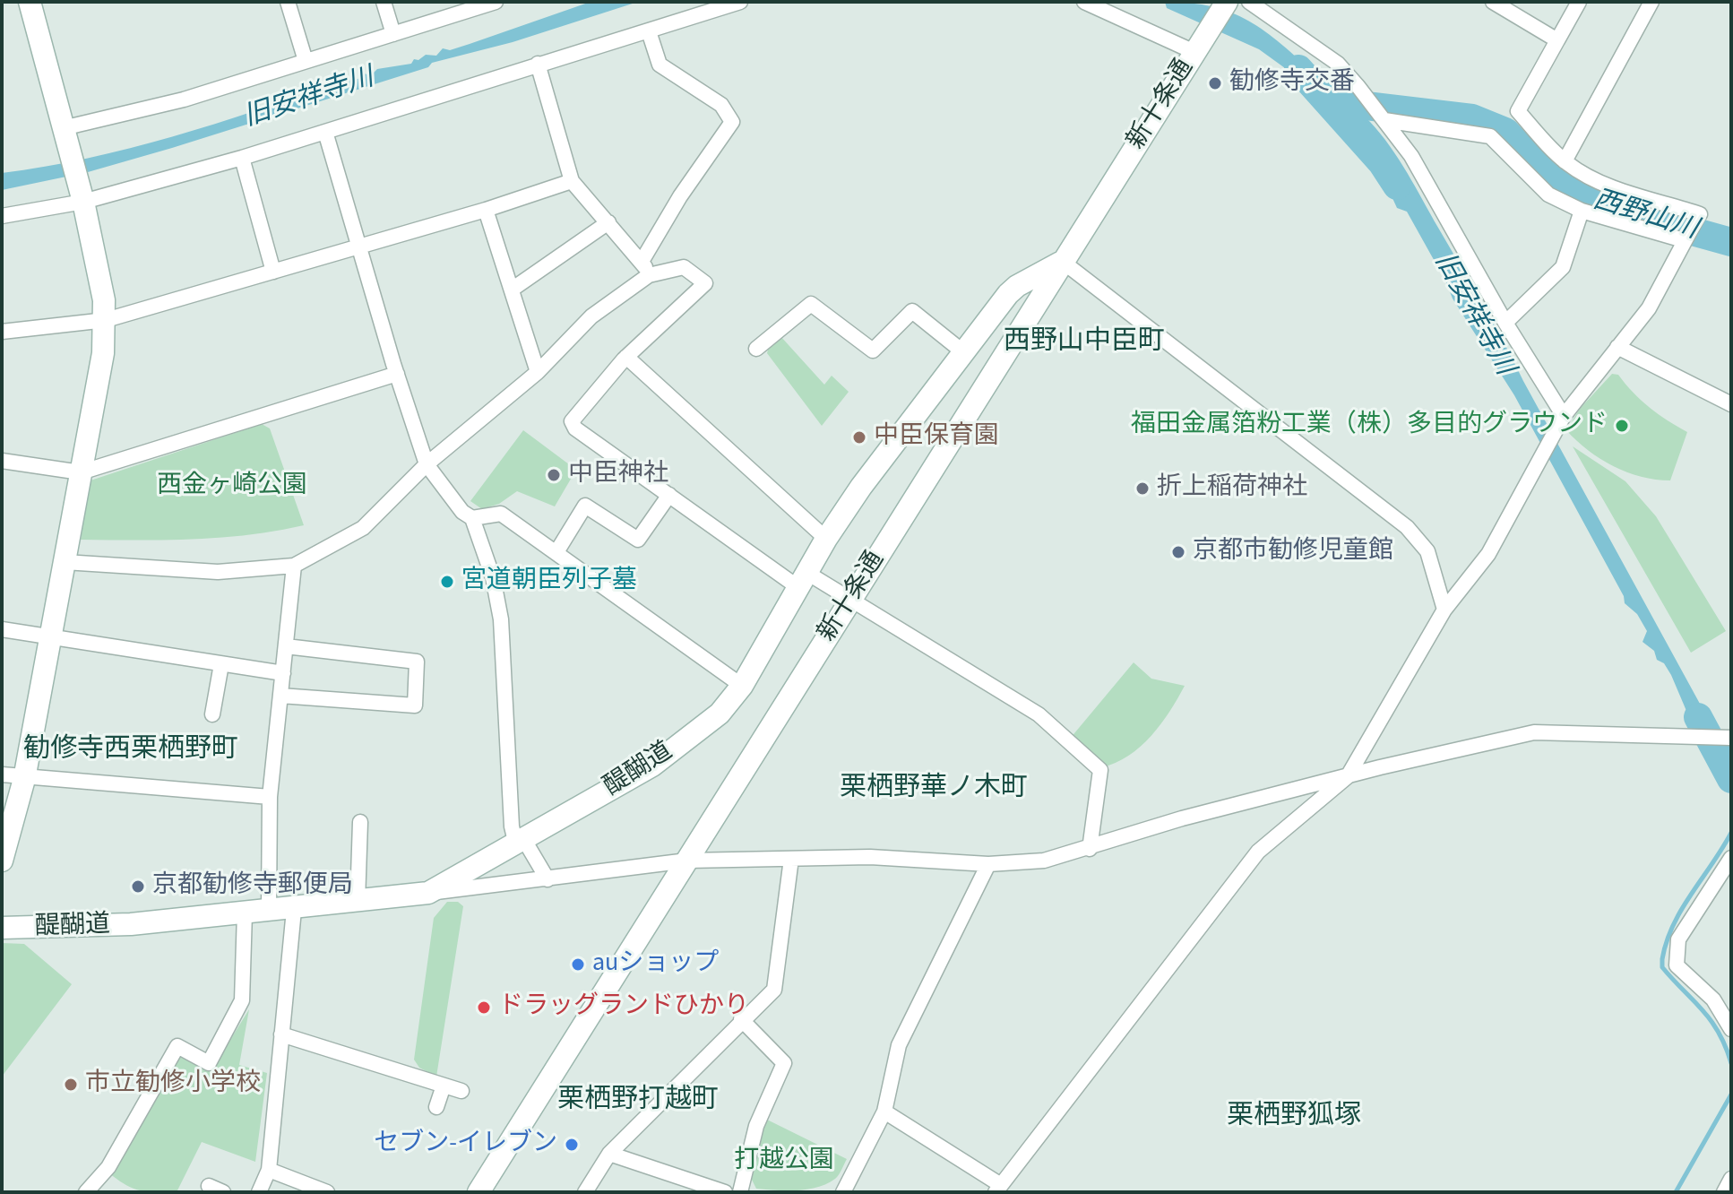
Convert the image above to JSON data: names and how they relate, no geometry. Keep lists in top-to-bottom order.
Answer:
{
  "streets": {
    "street": ["新十条通", "醍醐道"]
  },
  "crossings": [
    ["新十条通", "醍醐道"]
  ],
  "districts": [
    "西野山中臣町",
    "勧修寺西栗栖野町",
    "栗栖野華ノ木町",
    "栗栖野打越町",
    "栗栖野狐塚"
  ],
  "water": ["旧安祥寺川", "西野山川"],
  "parks": ["西金ヶ崎公園", "打越公園"],
  "places": [
    "勧修寺交番",
    "福田金属箔粉工業（株）多目的グラウンド",
    "中臣保育園",
    "中臣神社",
    "折上稲荷神社",
    "京都市勧修児童館",
    "宮道朝臣列子墓",
    "京都勧修寺郵便局",
    "auショップ",
    "ドラッグランドひかり",
    "市立勧修小学校",
    "セブン-イレブン"
  ]
}
